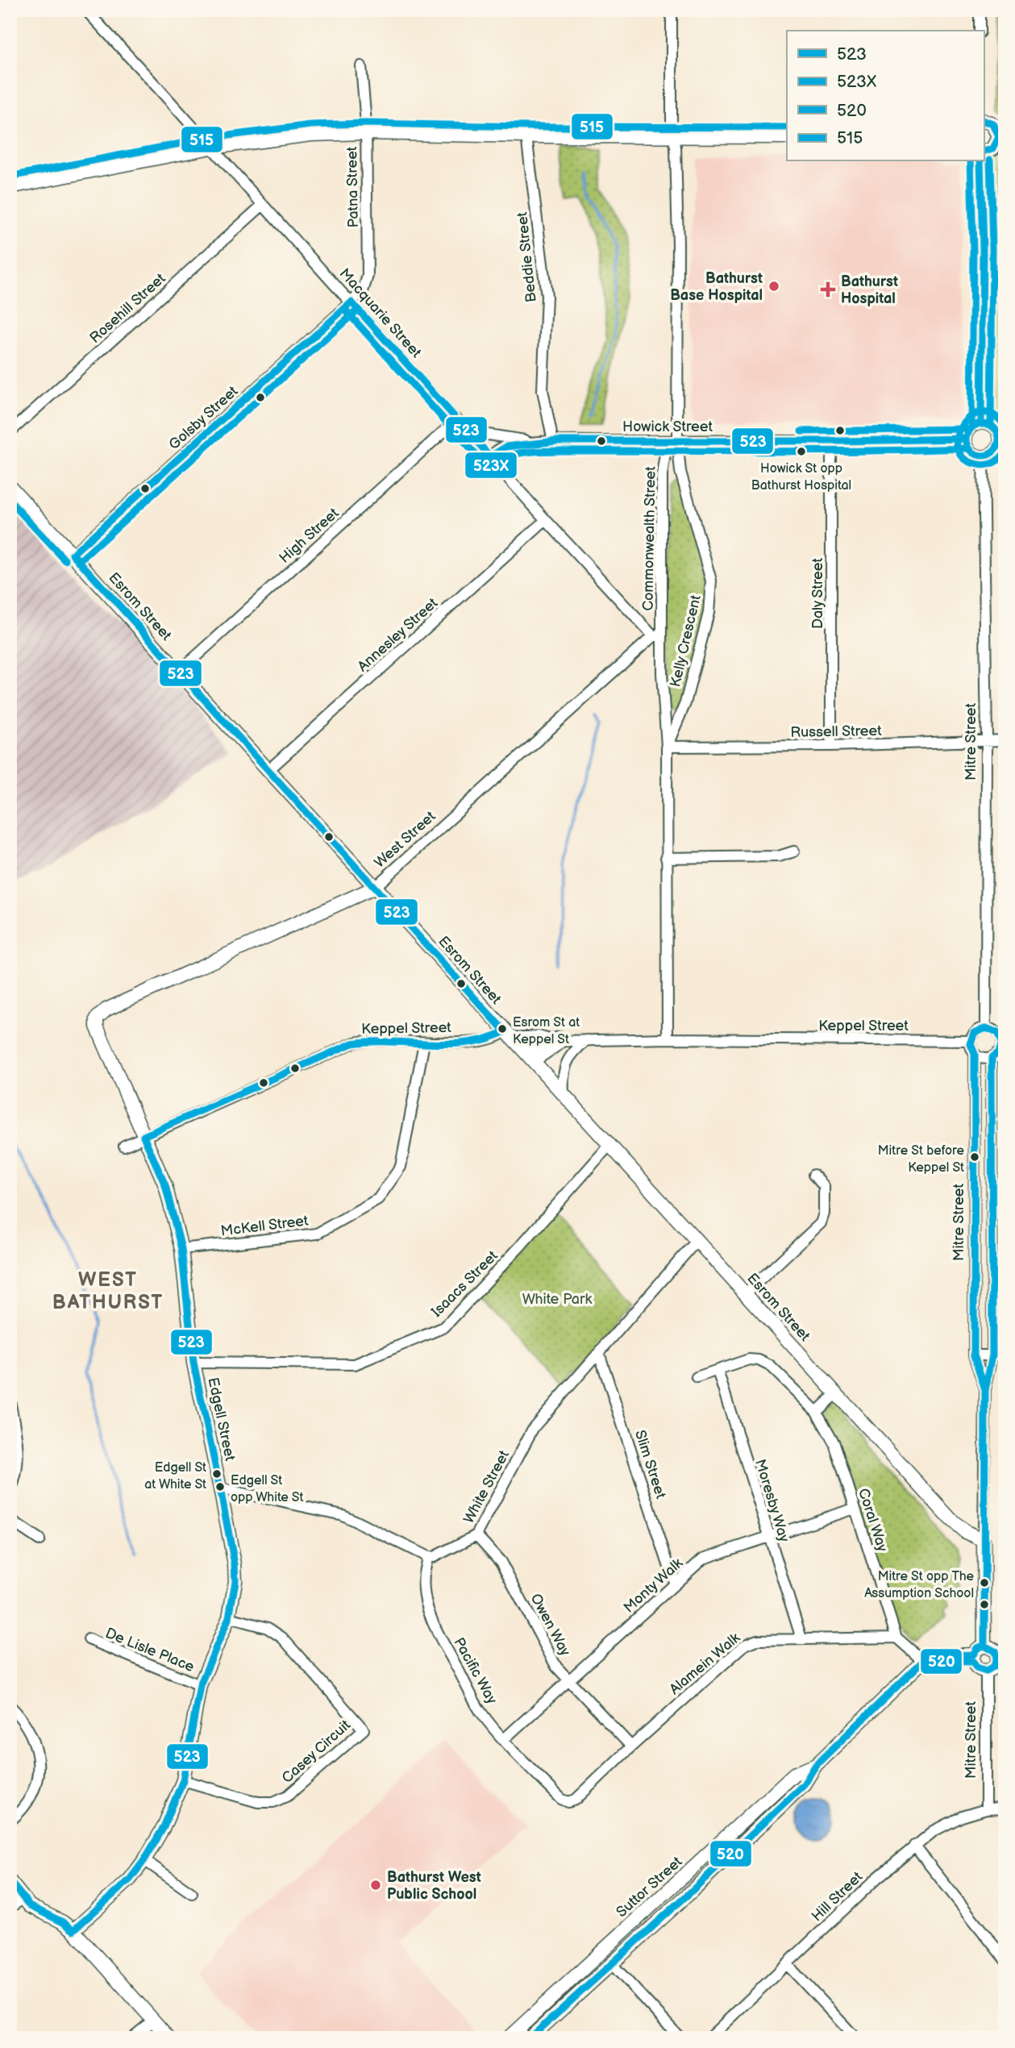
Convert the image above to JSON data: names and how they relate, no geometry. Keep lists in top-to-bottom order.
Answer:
{
  "streets": {
    "street": [
      "Patna Street",
      "Beddie Street",
      "Rosehill Street",
      "Macquarie Street",
      "Golsby Street",
      "Howick Street",
      "High Street",
      "Commonwealth Street",
      "Daly Street",
      "Esrom Street",
      "Annesley Street",
      "Kelly Crescent",
      "Russell Street",
      "Mitre Street",
      "West Street",
      "Keppel Street",
      "McKell Street",
      "Isaacs Street",
      "Edgell Street",
      "Slim Street",
      "White Street",
      "Moresby Way",
      "Coral Way",
      "Monty Walk",
      "Owen Way",
      "De Lisle Place",
      "Alamein Walk",
      "Pacific Way",
      "Casey Circuit",
      "Suttor Street",
      "Hill Street"
    ]
  },
  "crossings": [
    ["Patna Street", "Macquarie Street"],
    ["Patna Street", "Golsby Street"],
    ["Beddie Street", "Howick Street"],
    ["Rosehill Street", "Macquarie Street"],
    ["Macquarie Street", "Golsby Street"],
    ["Macquarie Street", "Howick Street"],
    ["Macquarie Street", "High Street"],
    ["Macquarie Street", "Commonwealth Street"],
    ["Macquarie Street", "Annesley Street"],
    ["Macquarie Street", "West Street"],
    ["Golsby Street", "Esrom Street"],
    ["Howick Street", "High Street"],
    ["Howick Street", "Commonwealth Street"],
    ["Howick Street", "Daly Street"],
    ["Howick Street", "Kelly Crescent"],
    ["Howick Street", "Mitre Street"],
    ["High Street", "Esrom Street"],
    ["Commonwealth Street", "Kelly Crescent"],
    ["Commonwealth Street", "Russell Street"],
    ["Commonwealth Street", "West Street"],
    ["Commonwealth Street", "Keppel Street"],
    ["Daly Street", "Russell Street"],
    ["Esrom Street", "Annesley Street"],
    ["Esrom Street", "Mitre Street"],
    ["Esrom Street", "West Street"],
    ["Esrom Street", "Keppel Street"],
    ["Esrom Street", "Isaacs Street"],
    ["Esrom Street", "White Street"],
    ["Kelly Crescent", "Russell Street"],
    ["Russell Street", "Mitre Street"],
    ["Mitre Street", "Keppel Street"],
    ["Mitre Street", "Hill Street"],
    ["West Street", "Edgell Street"],
    ["Keppel Street", "McKell Street"],
    ["Keppel Street", "Edgell Street"],
    ["McKell Street", "Edgell Street"],
    ["Isaacs Street", "Edgell Street"],
    ["Edgell Street", "De Lisle Place"],
    ["Edgell Street", "Casey Circuit"],
    ["Slim Street", "White Street"],
    ["Slim Street", "Monty Walk"],
    ["White Street", "Owen Way"],
    ["White Street", "Pacific Way"],
    ["Moresby Way", "Coral Way"],
    ["Moresby Way", "Monty Walk"],
    ["Moresby Way", "Alamein Walk"],
    ["Coral Way", "Monty Walk"],
    ["Coral Way", "Alamein Walk"],
    ["Monty Walk", "Owen Way"],
    ["Monty Walk", "Pacific Way"],
    ["Owen Way", "Alamein Walk"],
    ["Alamein Walk", "Pacific Way"]
  ],
  "districts": ["WEST BATHURST"],
  "parks": ["White Park"],
  "places": {
    "other": [
      "Bathurst Base Hospital",
      "Howick St opp Bathurst Hospital",
      "Esrom St at Keppel St",
      "Mitre St before Keppel St",
      "Edgell St at White St",
      "Edgell St opp White St",
      "Mitre St opp The Assumption School",
      "Bathurst West Public School"
    ],
    "health": ["Bathurst Hospital"]
  },
  "lines": [
    "transit line 523",
    "transit line 515",
    "transit line 523X",
    "transit line 520"
  ],
  "legend": [
    "523",
    "523X",
    "520",
    "515"
  ]
}
